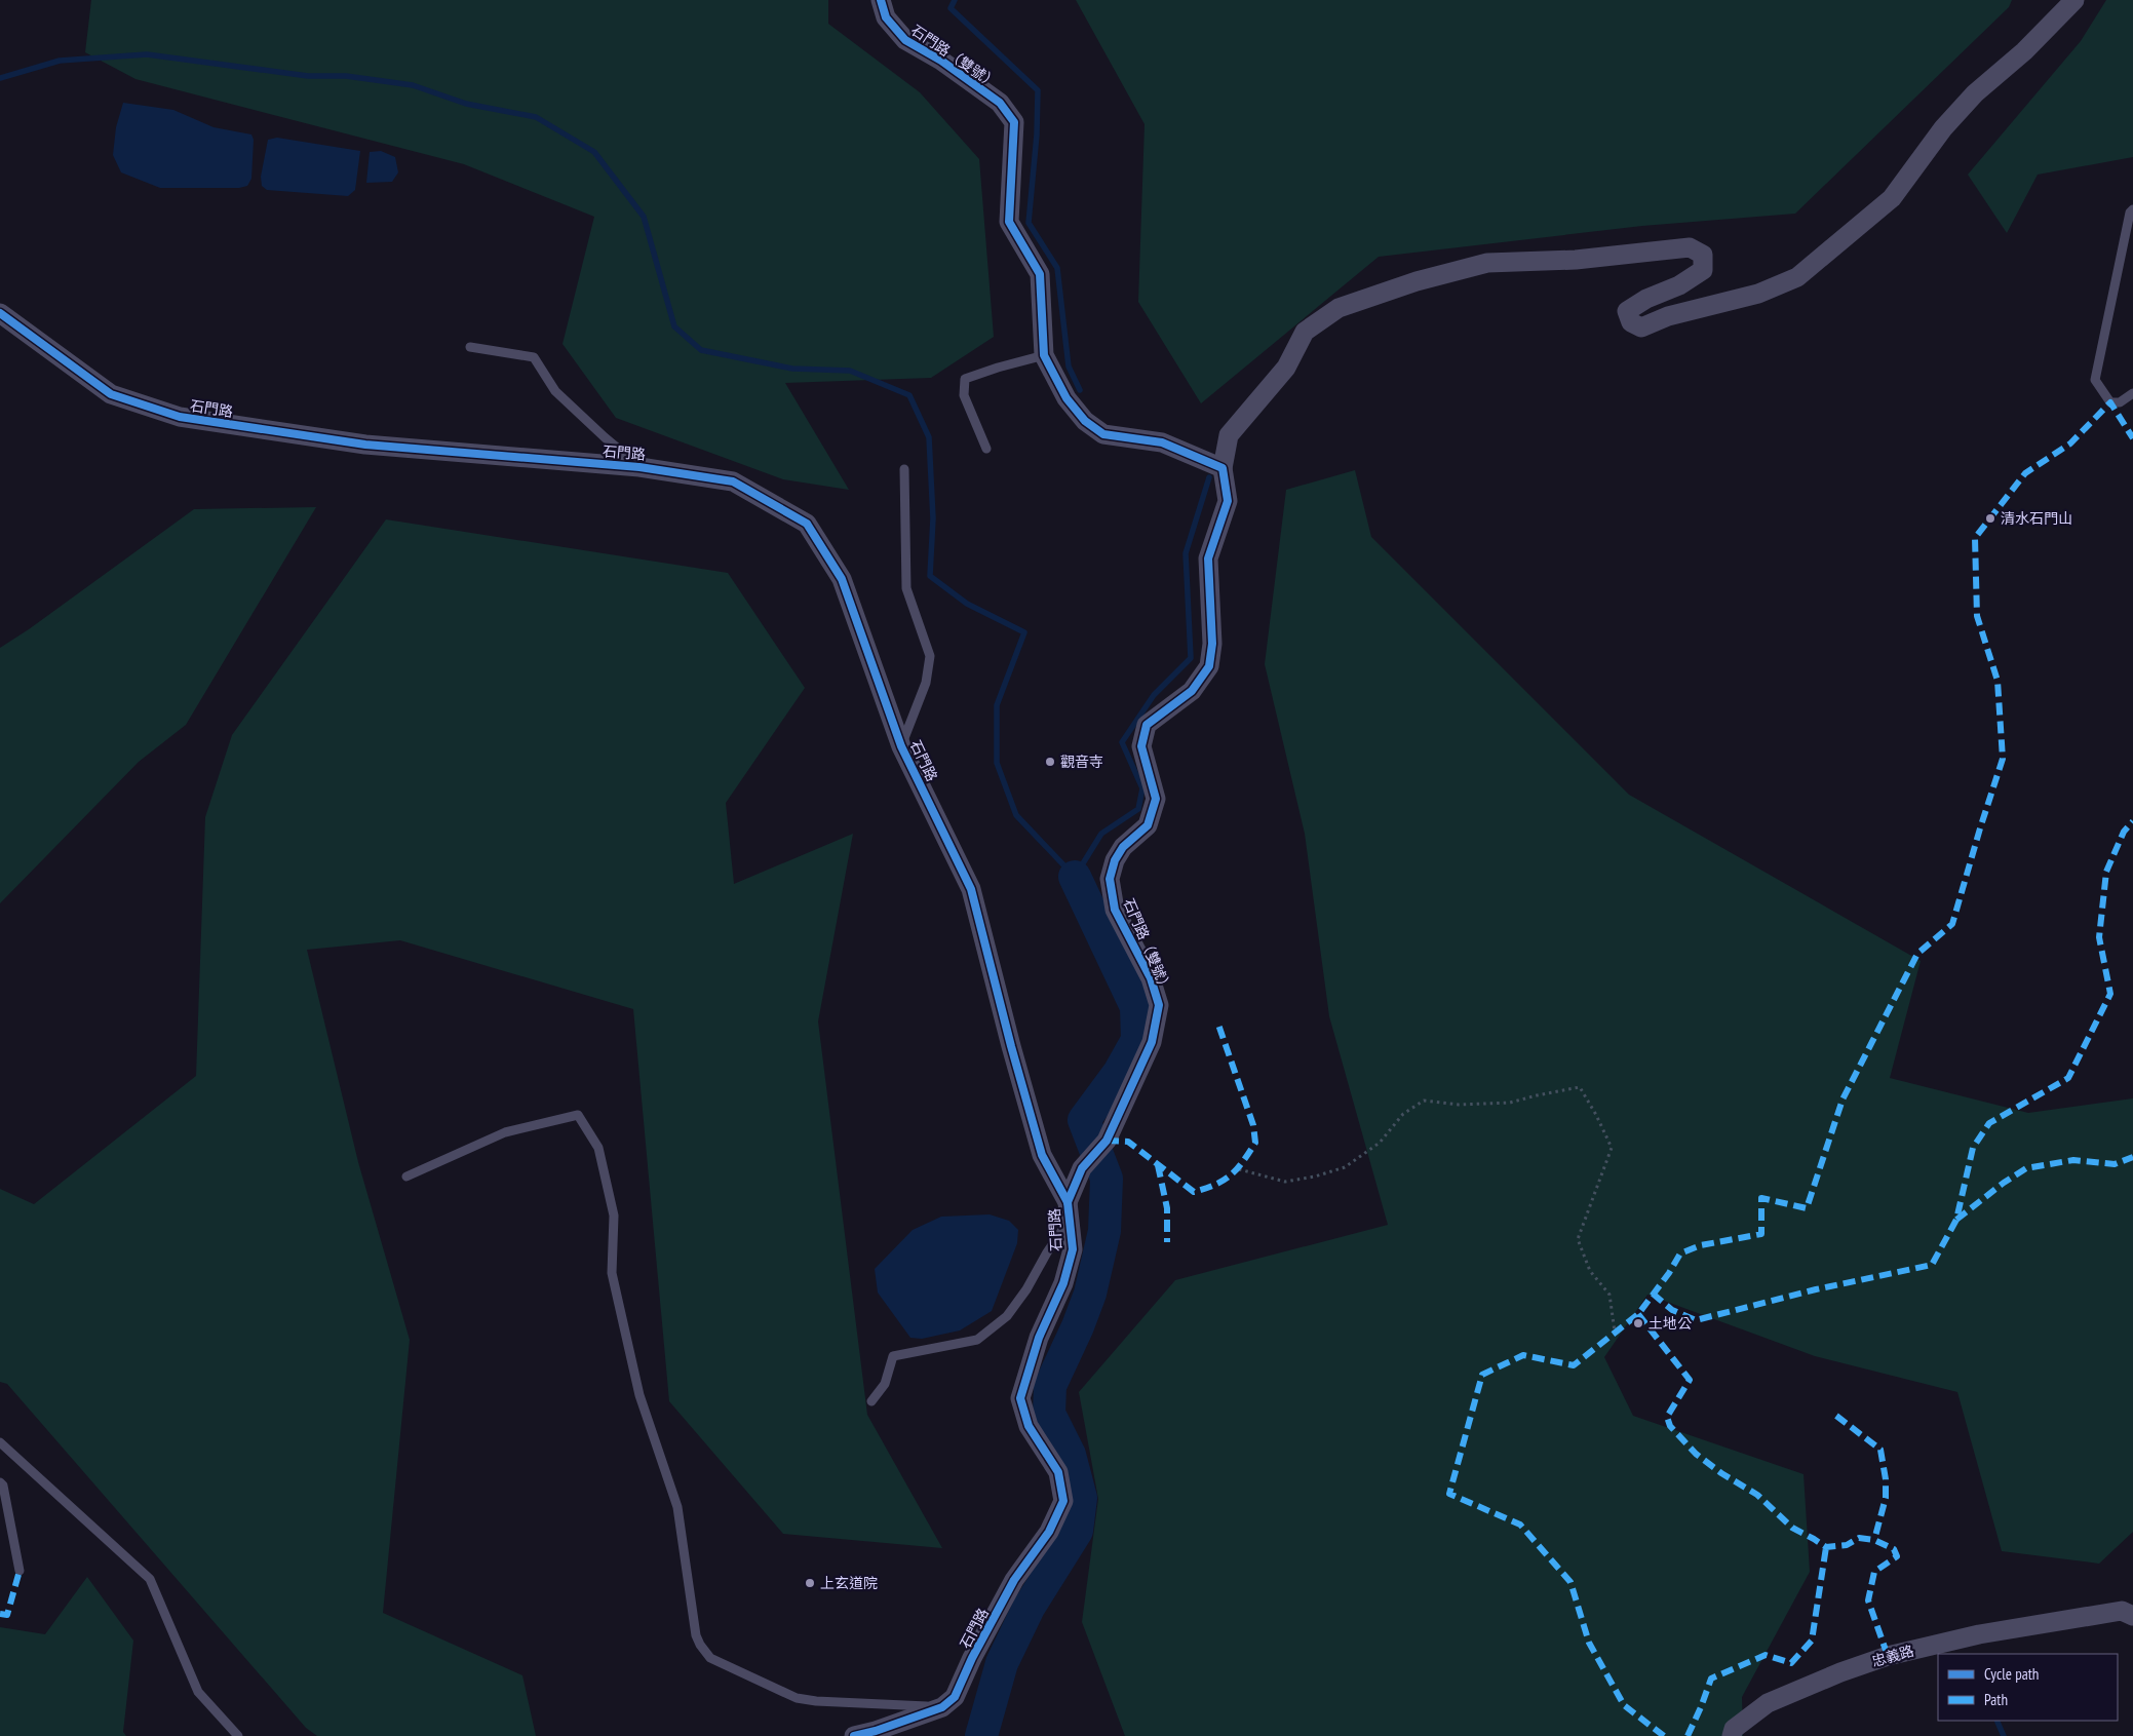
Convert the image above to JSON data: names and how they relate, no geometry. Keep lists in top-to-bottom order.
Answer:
{
  "streets": {
    "street": ["石門路（雙號）", "石門路", "忠義路"]
  },
  "crossings": [
    ["石門路（雙號）", "石門路"]
  ],
  "places": [
    "清水石門山",
    "觀音寺",
    "土地公",
    "上玄道院"
  ],
  "legend": ["Cycle path", "Path"]
}
